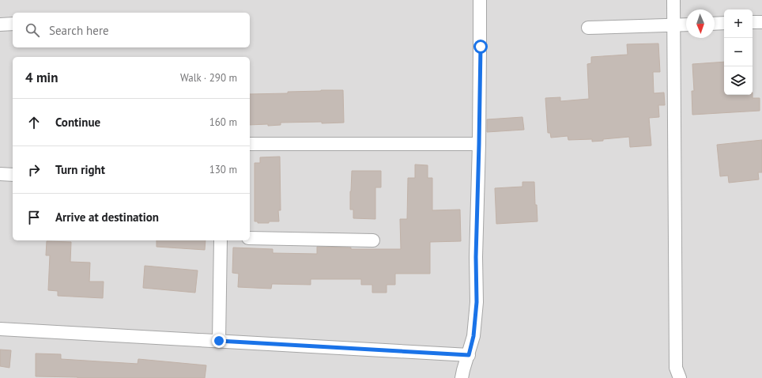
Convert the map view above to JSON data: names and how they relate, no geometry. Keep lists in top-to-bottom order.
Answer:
{
  "north": "bottom",
  "page": {
    "map_buttons": ["+", "−"],
    "search": "Search here",
    "heading": ["4 min", "Walk · 290 m"],
    "list": [
      ["Continue", "160 m"],
      ["Turn right", "130 m"],
      "Arrive at destination"
    ]
  }
}
